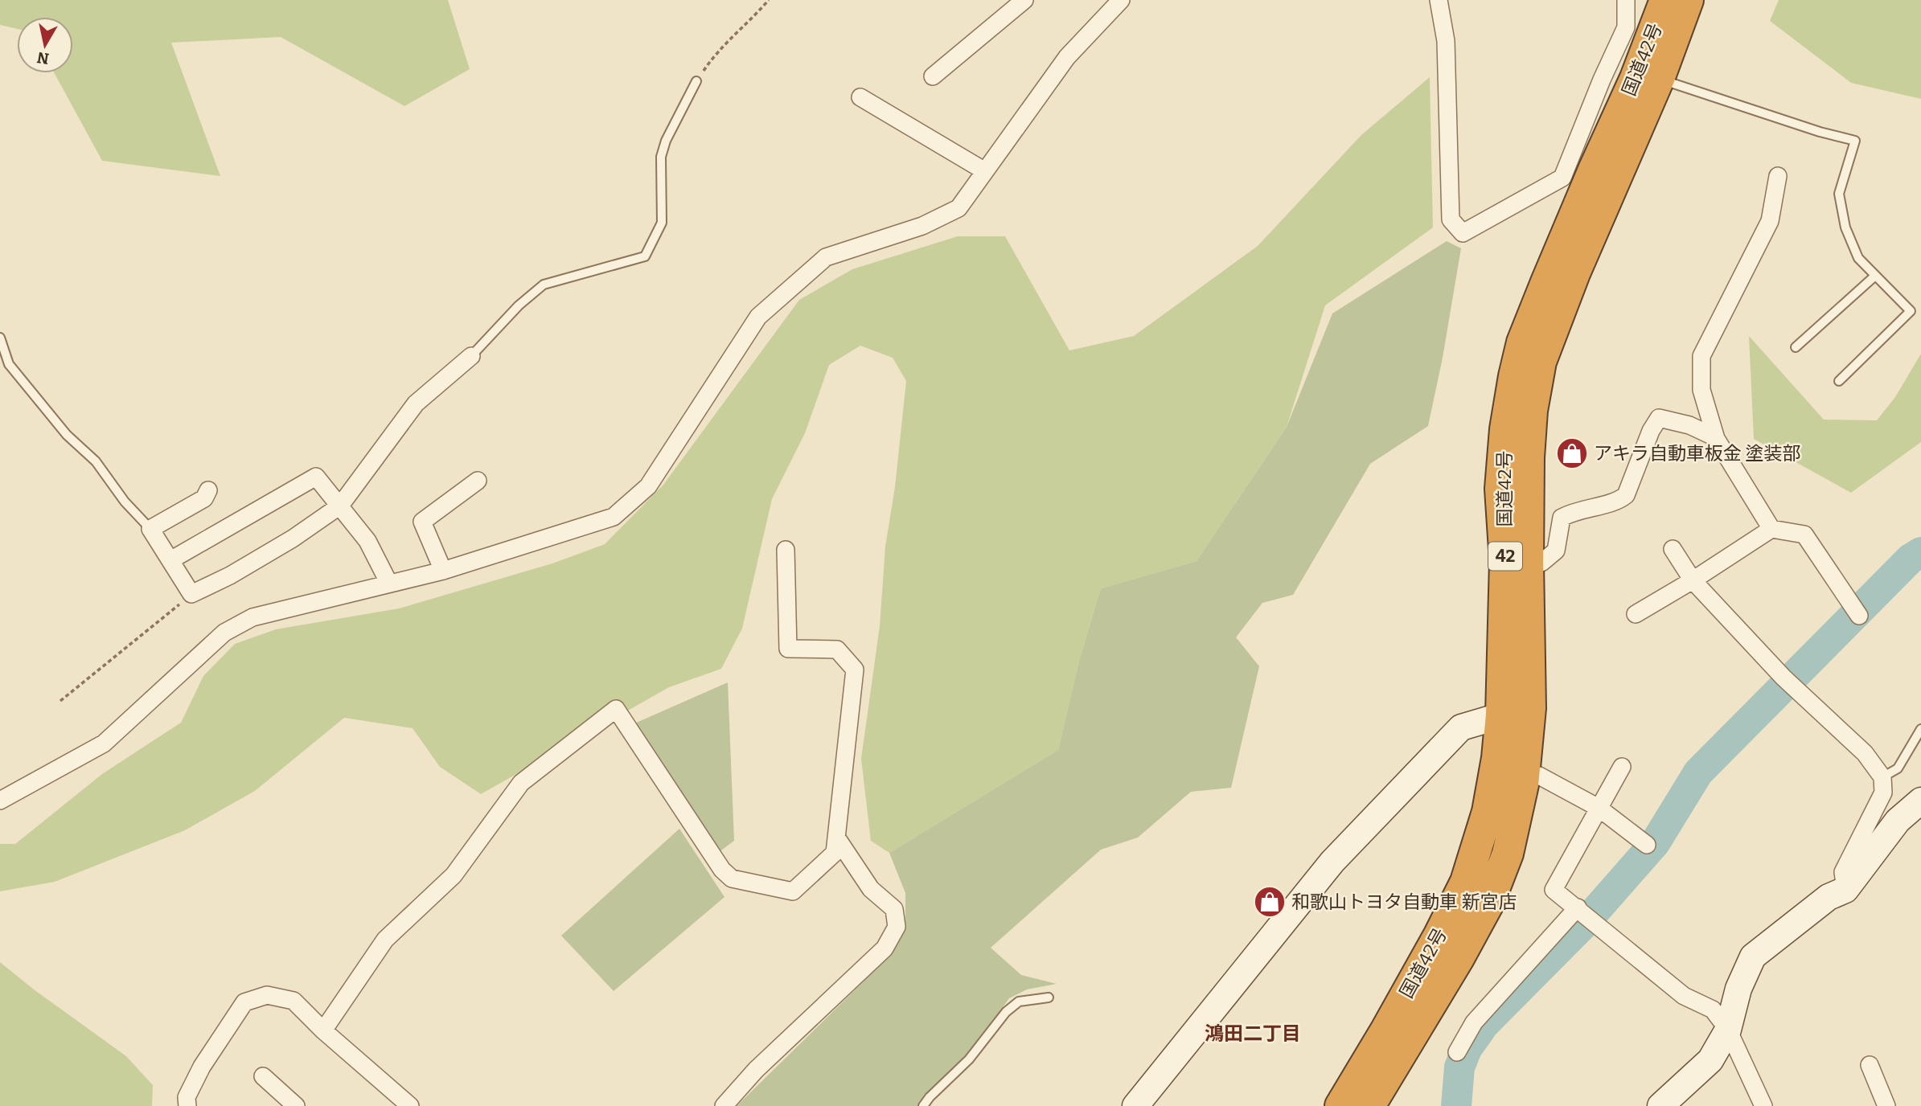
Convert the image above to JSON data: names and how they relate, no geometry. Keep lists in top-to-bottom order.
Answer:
{
  "streets": {
    "highway": ["国道42号", "42"]
  },
  "districts": ["鴻田二丁目"],
  "places": {
    "shop": ["アキラ自動車板金 塗装部", "和歌山トヨタ自動車 新宮店"]
  },
  "north": "bottom"
}
